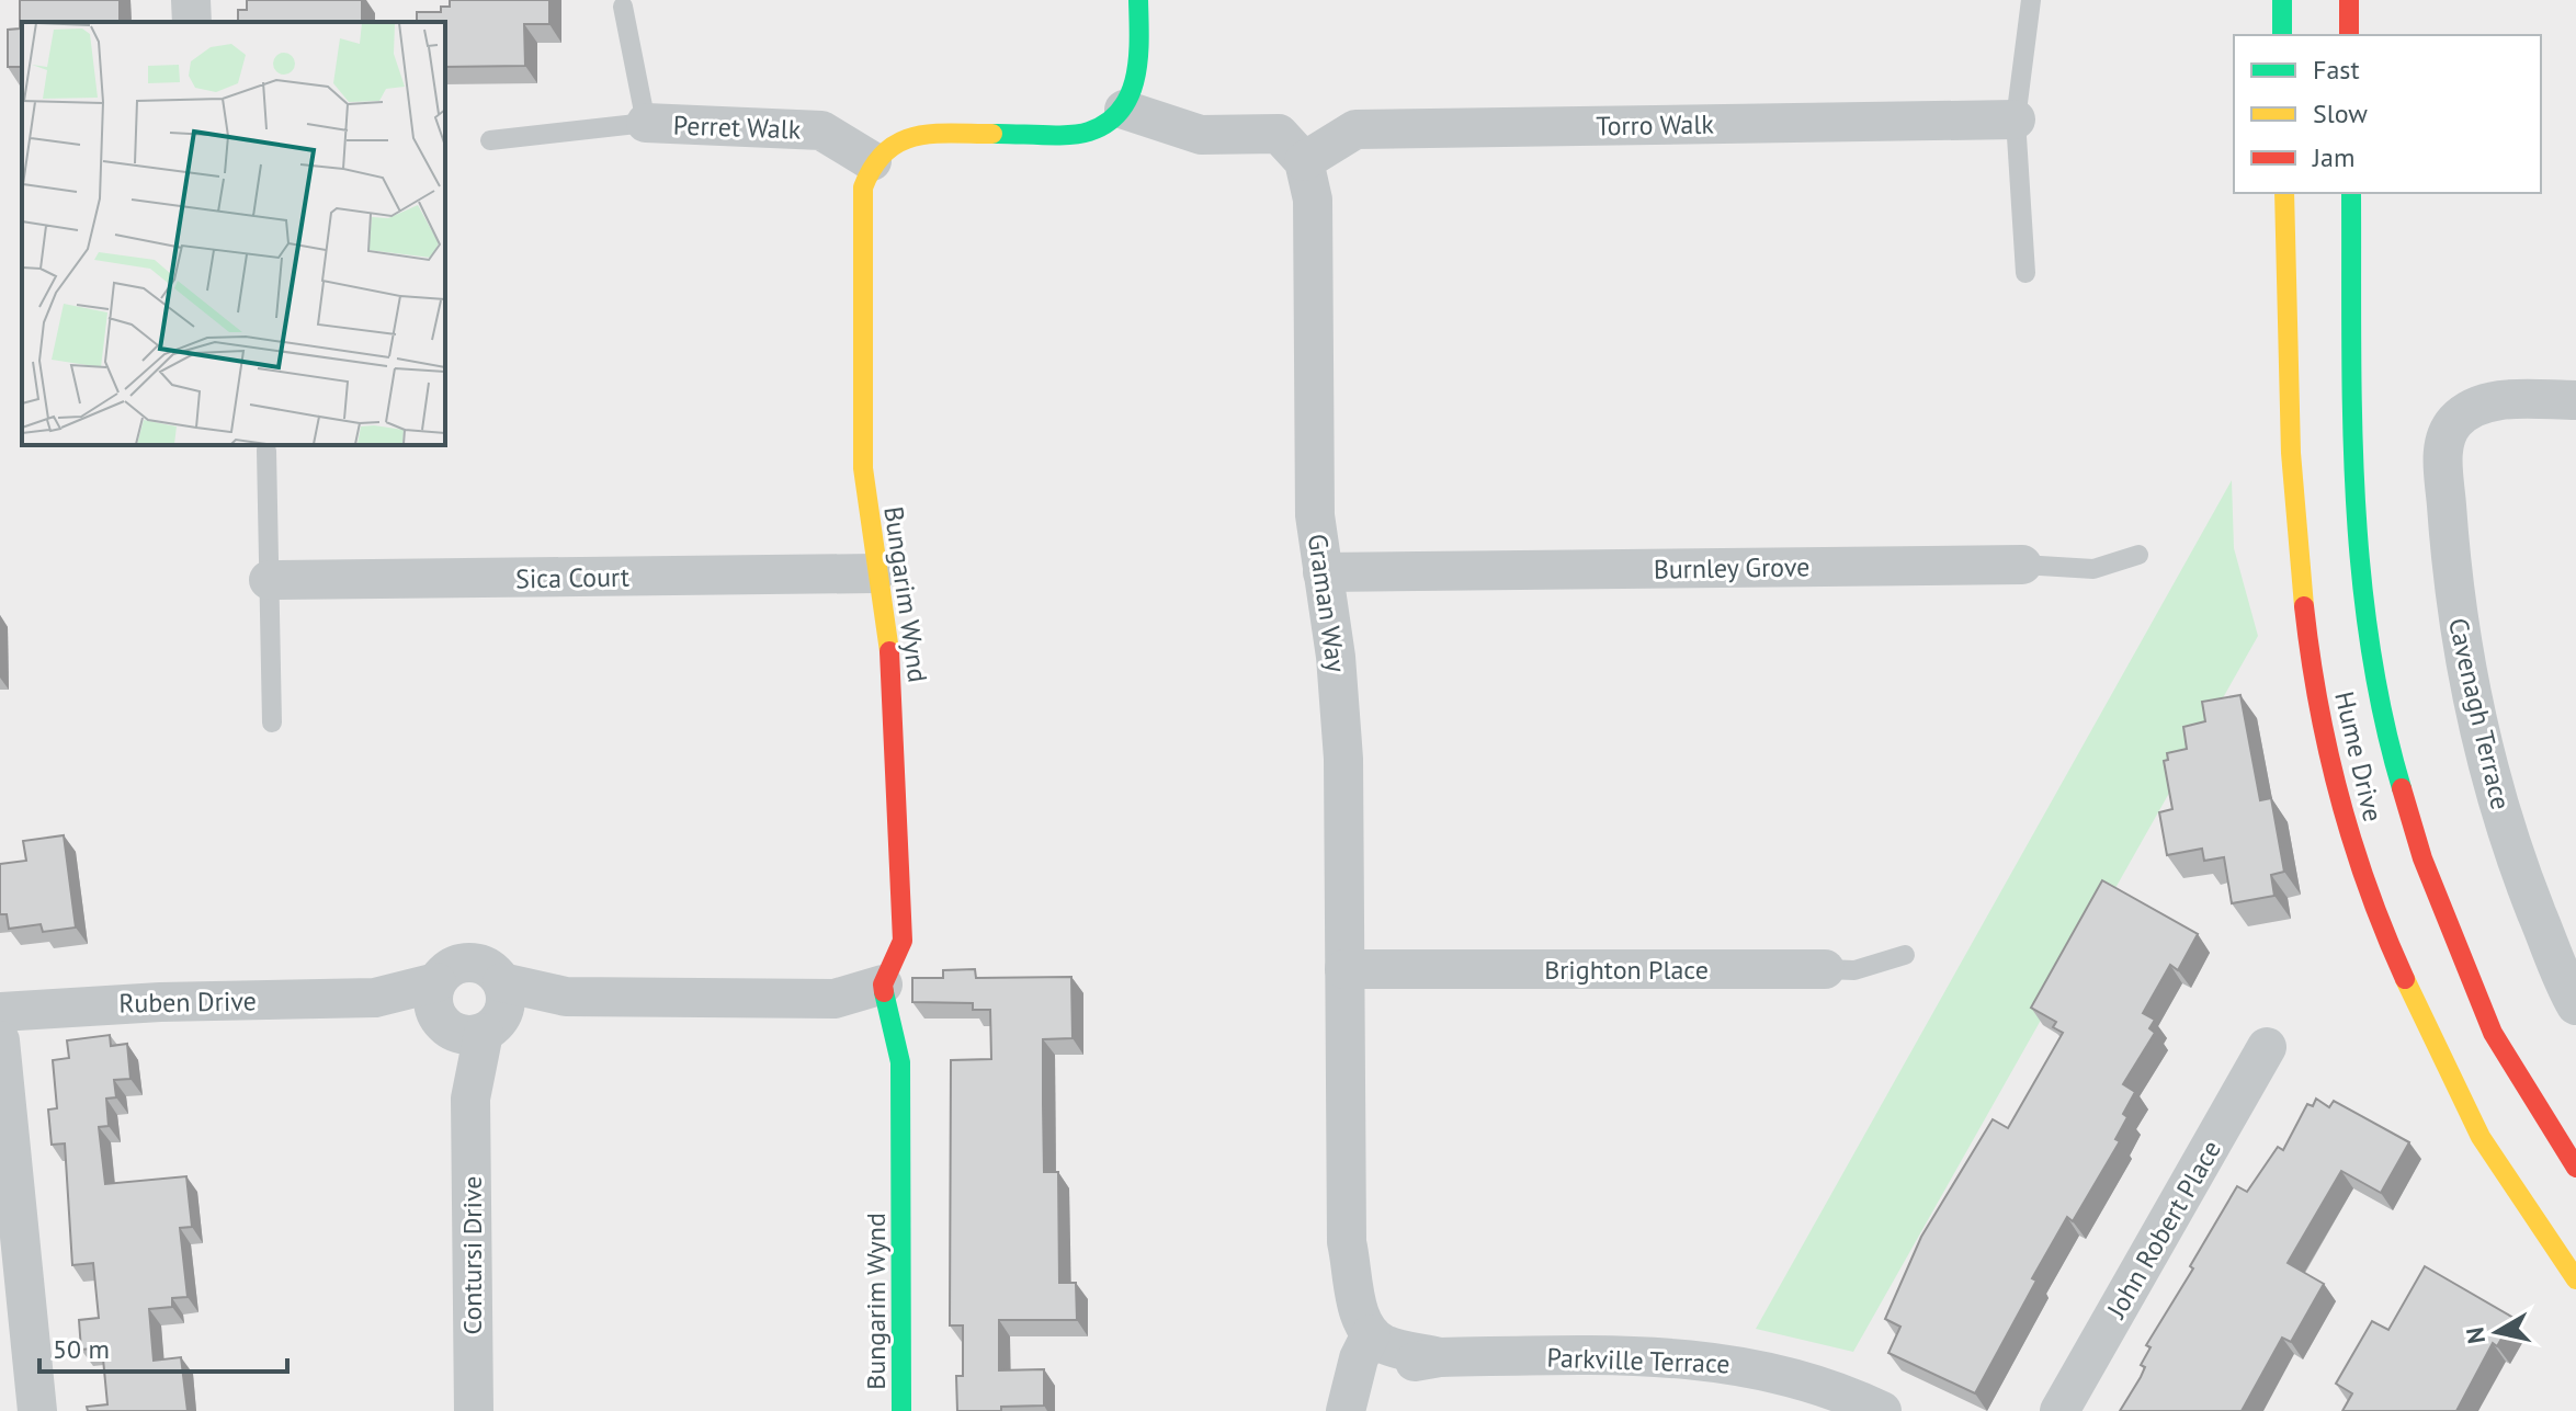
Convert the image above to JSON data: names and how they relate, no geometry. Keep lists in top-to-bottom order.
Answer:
{
  "streets": {
    "street": [
      "Torro Walk",
      "Perret Walk",
      "Burnley Grove",
      "Sica Court",
      "Bungarim Wynd",
      "Graman Way",
      "Cavenagh Terrace",
      "Hume Drive",
      "Brighton Place",
      "Ruben Drive",
      "John Robert Place",
      "Contursi Drive",
      "Parkville Terrace"
    ]
  },
  "crossings": [
    ["Torro Walk", "Graman Way"],
    ["Perret Walk", "Bungarim Wynd"],
    ["Burnley Grove", "Graman Way"],
    ["Sica Court", "Bungarim Wynd"],
    ["Bungarim Wynd", "Ruben Drive"],
    ["Graman Way", "Brighton Place"],
    ["Graman Way", "Parkville Terrace"],
    ["Ruben Drive", "Contursi Drive"]
  ],
  "legend": ["Fast", "Slow", "Jam"],
  "scale_bar": "50 m",
  "north": "left"
}
